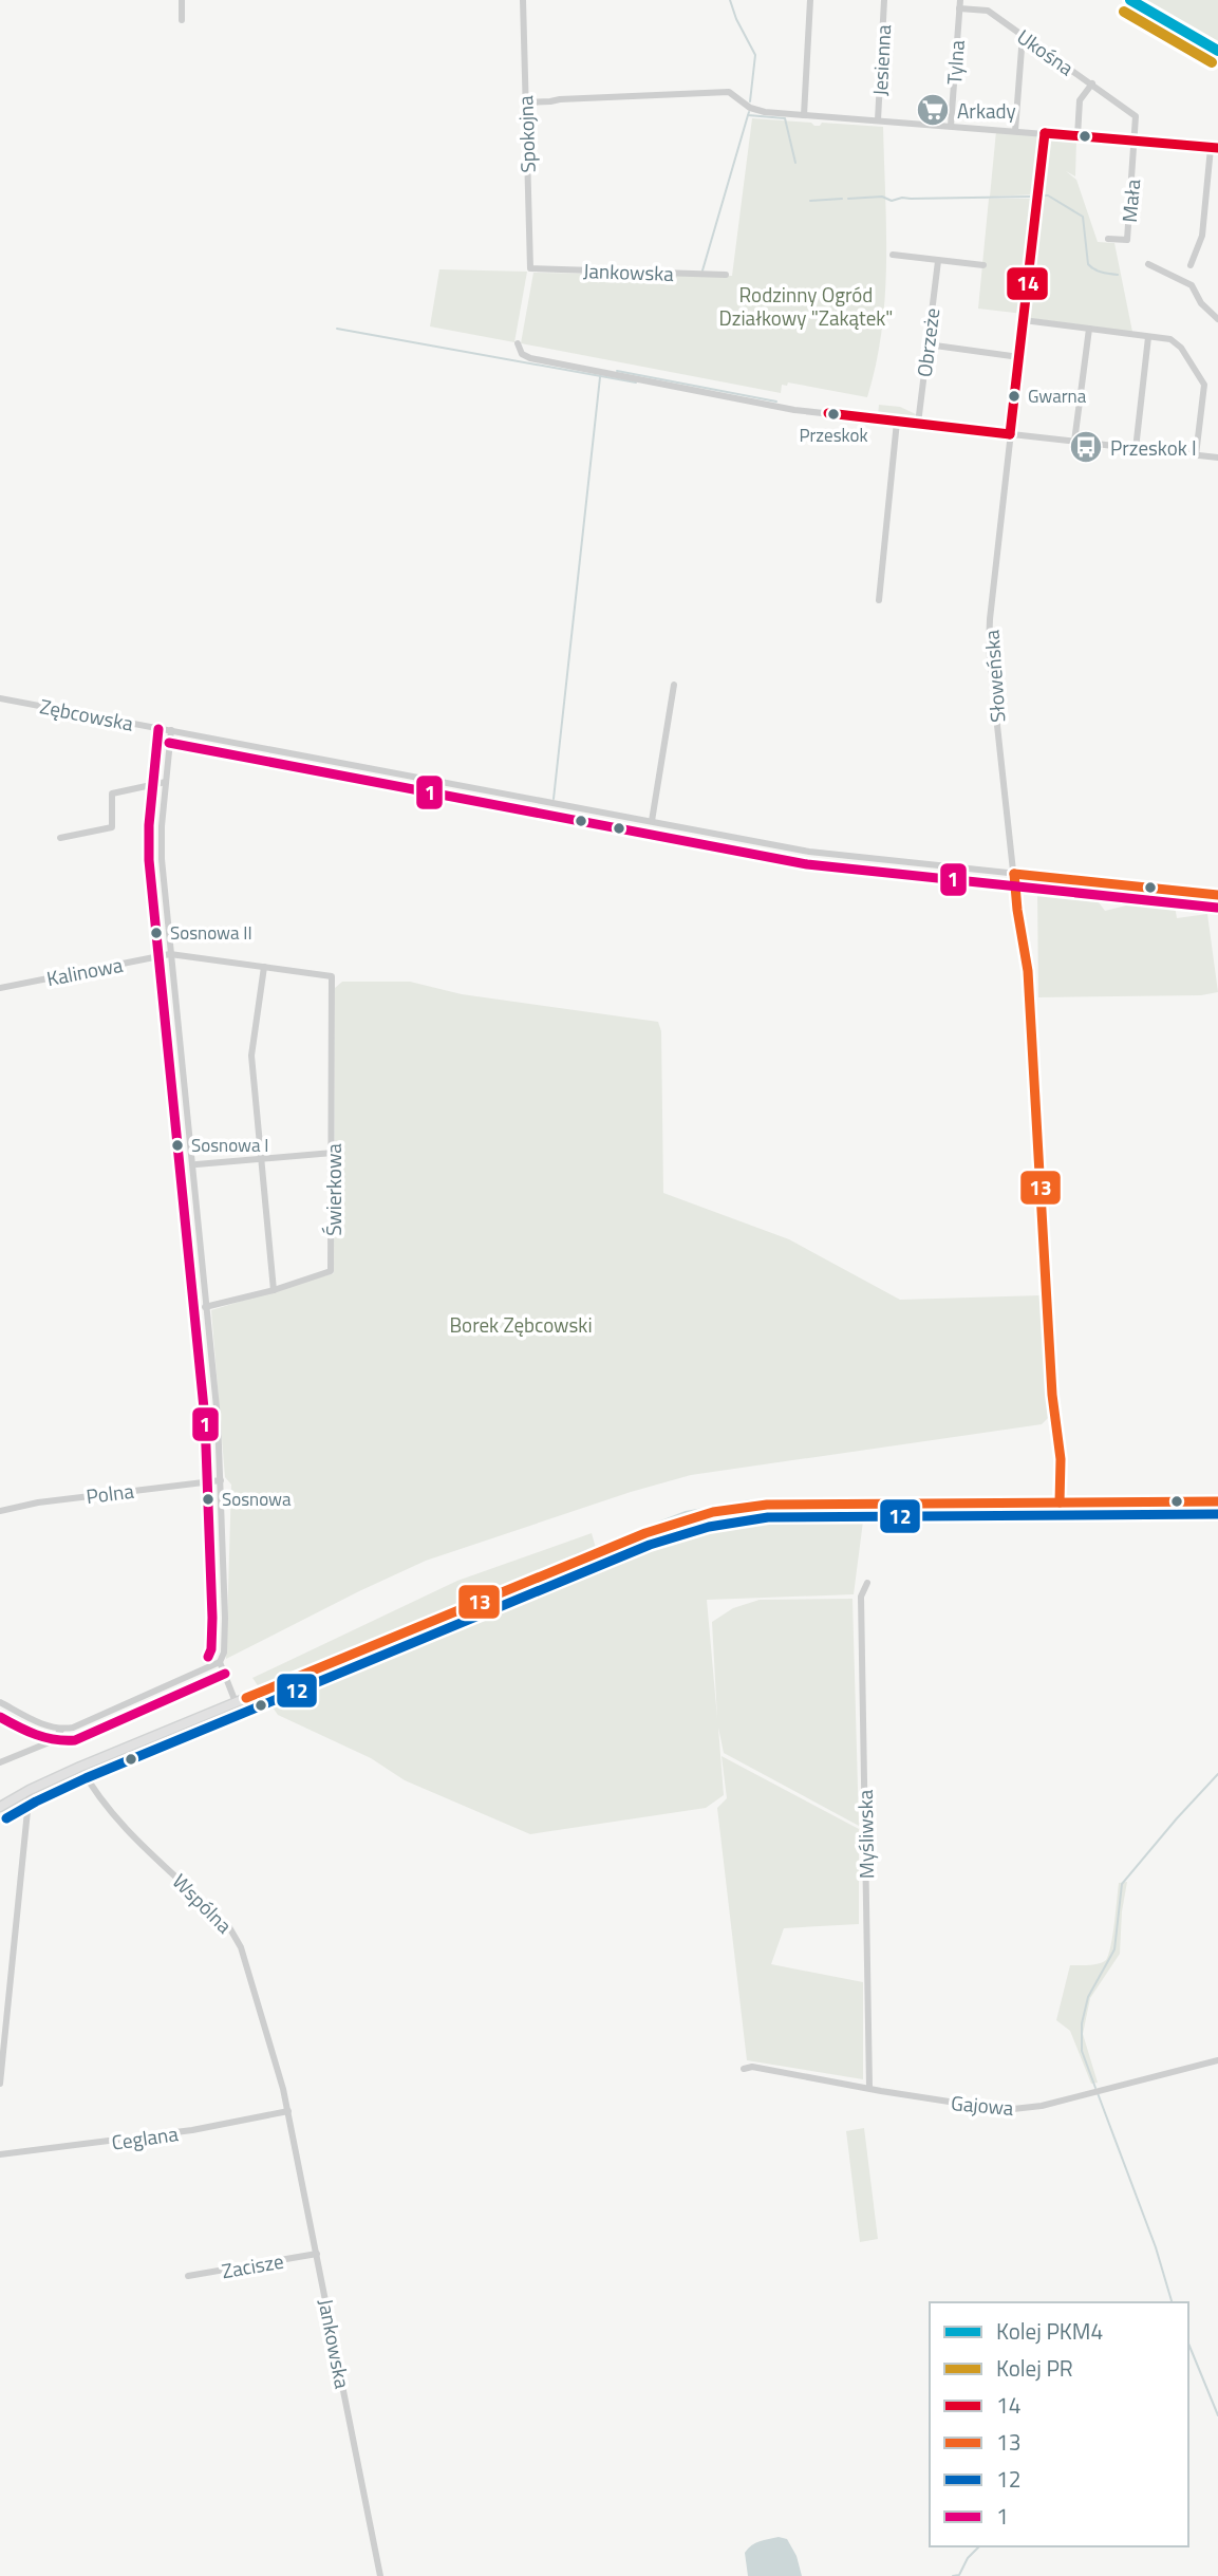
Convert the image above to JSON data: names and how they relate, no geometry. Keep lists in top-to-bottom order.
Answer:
{
  "streets": {
    "street": [
      "Ukośna",
      "Jesienna",
      "Tylna",
      "Spokojna",
      "Mała",
      "Jankowska",
      "Obrzeże",
      "Słoweńska",
      "Zębcowska",
      "Kalinowa",
      "Świerkowa",
      "Polna",
      "Myśliwska",
      "Wspólna",
      "Gajowa",
      "Ceglana",
      "Zacisze"
    ]
  },
  "crossings": [
    ["Ukośna", "Tylna"],
    ["Ukośna", "Mała"],
    ["Spokojna", "Jankowska"],
    ["Jankowska", "Wspólna"],
    ["Jankowska", "Ceglana"],
    ["Jankowska", "Zacisze"],
    ["Słoweńska", "Zębcowska"],
    ["Kalinowa", "Świerkowa"],
    ["Myśliwska", "Gajowa"],
    ["Wspólna", "Ceglana"]
  ],
  "parks": ["Rodzinny Ogród Działkowy \"Zakątek\"", "Borek Zębcowski"],
  "places": {
    "supermarket": ["Arkady"],
    "other": [
      "Gwarna",
      "Przeskok",
      "Sosnowa II",
      "Sosnowa I",
      "Sosnowa"
    ],
    "bus stop": ["Przeskok I"]
  },
  "lines": [
    "rail line PKM4",
    "rail line PR",
    "transit line 14",
    "transit line 1",
    "transit line 13",
    "transit line 12"
  ],
  "legend": [
    "Kolej PKM4",
    "Kolej PR",
    "14",
    "13",
    "12",
    "1"
  ]
}
